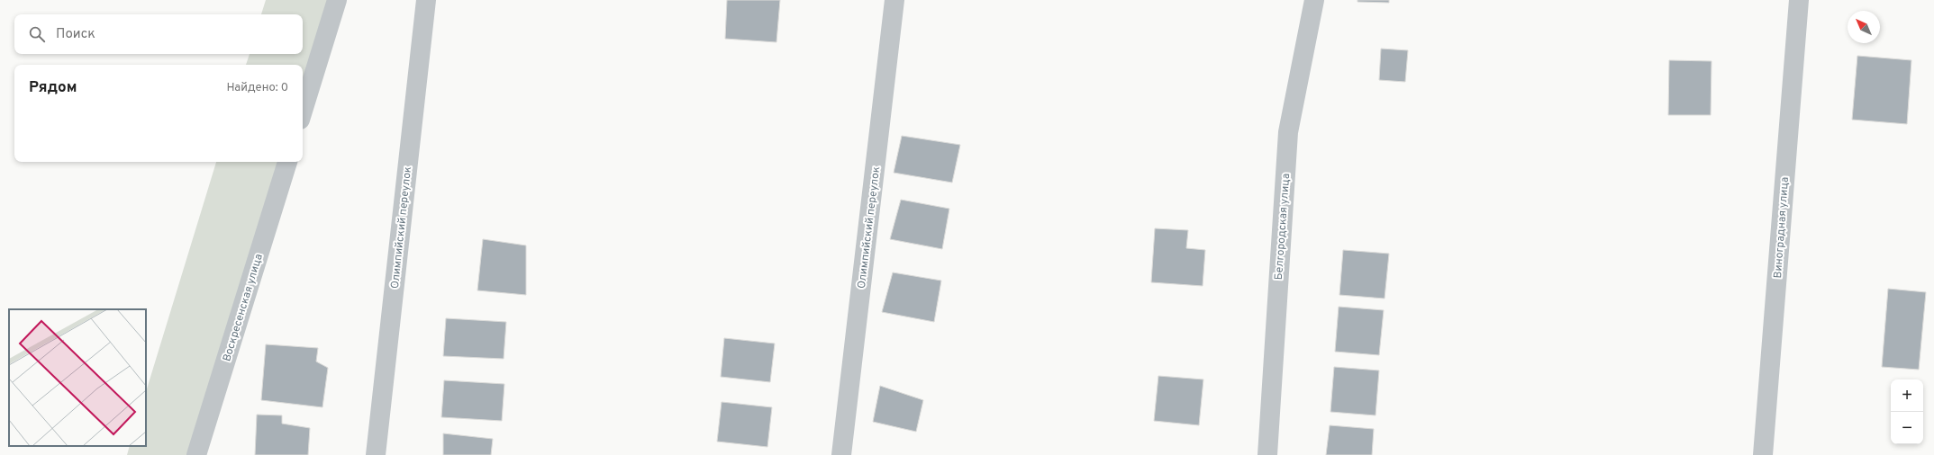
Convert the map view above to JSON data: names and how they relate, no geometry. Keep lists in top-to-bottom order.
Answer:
{
  "streets": {
    "street": [
      "Белгородская улица",
      "Олимпийский переулок",
      "Виноградная улица",
      "Воскресенская улица"
    ]
  },
  "north": "top left",
  "page": {
    "search": "Поиск",
    "heading": ["Рядом", "Найдено: 0"],
    "map_buttons": ["+", "−"]
  }
}
